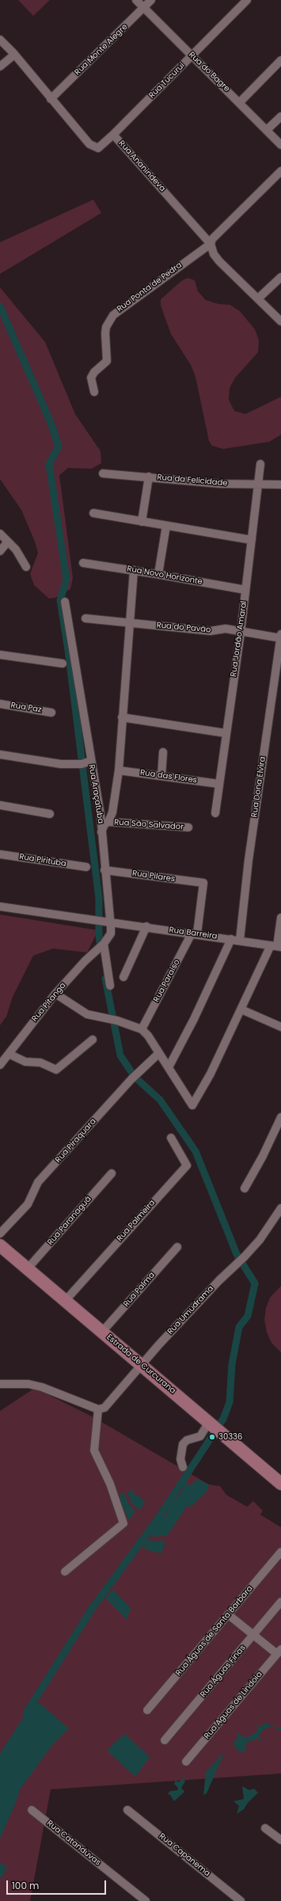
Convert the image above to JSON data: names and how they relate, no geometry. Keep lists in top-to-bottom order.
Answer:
{
  "streets": {
    "main road": ["Estrada de Curcurana"],
    "street": [
      "Rua Monte Alegre",
      "Rua do Bagre",
      "Rua Tucurui",
      "Rua Ananindeva",
      "Rua Ponta de Pedra",
      "Rua da Felicidade",
      "Rua Novo Horizonte",
      "Rua do Pavão",
      "Rua Jordão Amaral",
      "Rua Paz",
      "Rua das Flores",
      "Rua Dona Elvira",
      "Rua Araçatuba",
      "Rua São Salvador",
      "Rua Pirituba",
      "Rua Pilares",
      "Rua Barreira",
      "Rua Paraiso",
      "Rua Pitanga",
      "Rua Piraquara",
      "Rua Paranaguá",
      "Rua Palmeira",
      "Rua Palma",
      "Rua Umudrama",
      "Rua Águas de Santa Barbara",
      "Rua Águas Finas",
      "Rua Aguas de Lindoia",
      "Rua Catanduvas",
      "Rua Capanema"
    ]
  },
  "crossings": [
    ["Rua Monte Alegre", "Rua do Bagre"],
    ["Rua Monte Alegre", "Rua Ananindeva"],
    ["Rua do Bagre", "Rua Tucurui"],
    ["Rua Tucurui", "Rua Ananindeva"],
    ["Rua Ananindeva", "Rua Ponta de Pedra"],
    ["Rua da Felicidade", "Rua Jordão Amaral"],
    ["Rua Novo Horizonte", "Rua Jordão Amaral"],
    ["Rua do Pavão", "Rua Jordão Amaral"],
    ["Rua do Pavão", "Rua Dona Elvira"],
    ["Rua Jordão Amaral", "Rua das Flores"],
    ["Rua Dona Elvira", "Rua Barreira"],
    ["Rua Araçatuba", "Rua Pilares"],
    ["Rua Araçatuba", "Rua Barreira"],
    ["Rua Araçatuba", "Rua Pitanga"],
    ["Rua Pilares", "Rua Barreira"],
    ["Rua Pilares", "Rua Paraiso"],
    ["Rua Barreira", "Rua Paraiso"],
    ["Rua Paranaguá", "Estrada de Curcurana"],
    ["Rua Palmeira", "Estrada de Curcurana"],
    ["Rua Palma", "Estrada de Curcurana"],
    ["Rua Umudrama", "Estrada de Curcurana"]
  ],
  "places": ["30336"],
  "scale_bar": "100 m"
}
